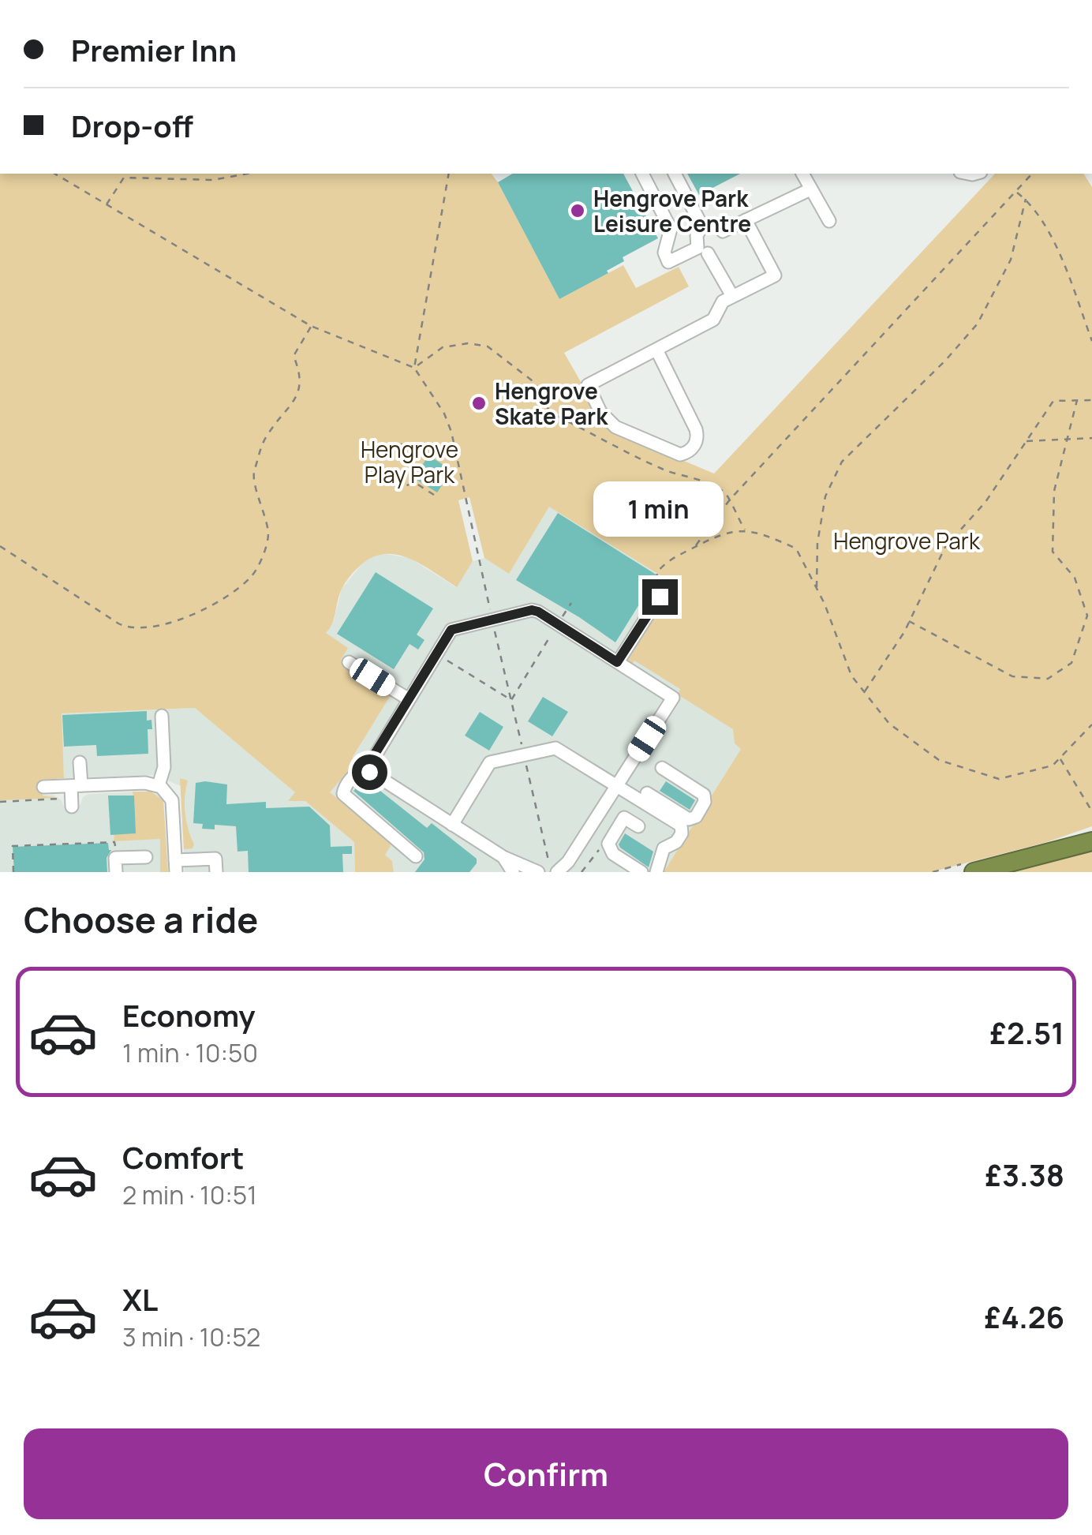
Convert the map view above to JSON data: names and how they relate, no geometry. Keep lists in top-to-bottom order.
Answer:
{
  "parks": ["Hengrove Play Park", "Hengrove Park"],
  "places": ["Hengrove Park Leisure Centre", "Hengrove Skate Park"],
  "page": {
    "banner": ["Premier Inn", "Drop-off"],
    "bubble": "1 min",
    "heading": "Choose a ride",
    "list": [
      {
        "name": "Economy",
        "note": "1 min · 10:50",
        "value": "£2.51"
      },
      {
        "name": "Comfort",
        "note": "2 min · 10:51",
        "value": "£3.38"
      },
      {
        "name": "XL",
        "note": "3 min · 10:52",
        "value": "£4.26"
      }
    ],
    "buttons": "Confirm"
  }
}
